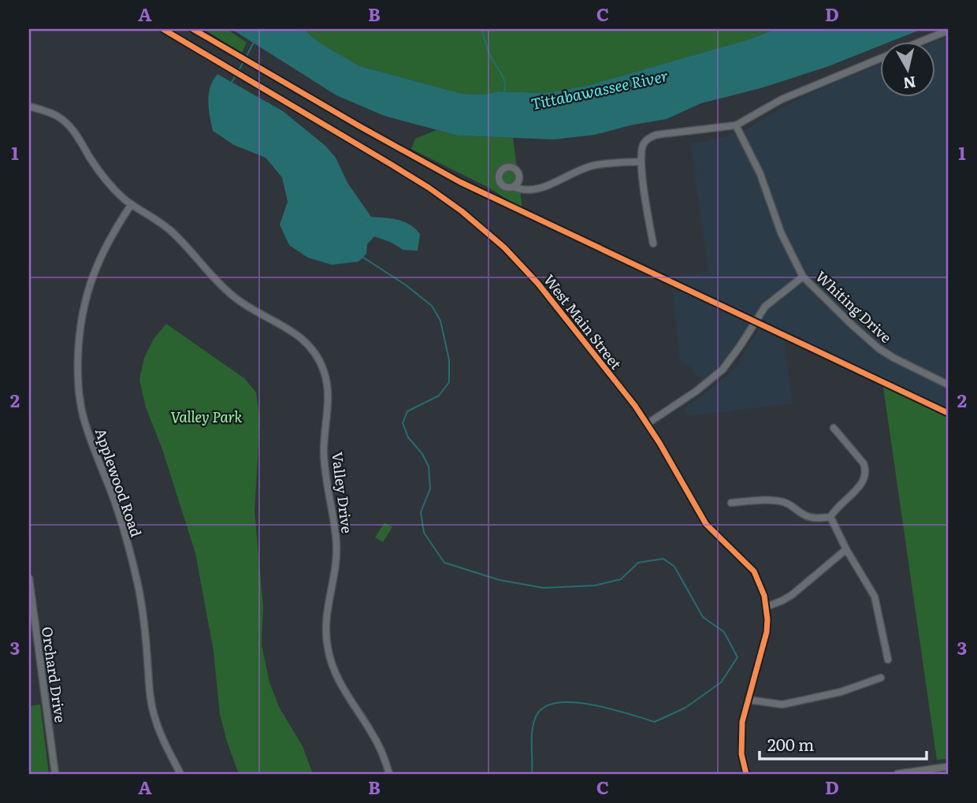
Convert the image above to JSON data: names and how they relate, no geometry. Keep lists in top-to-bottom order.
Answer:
{
  "streets": {
    "street": [
      "Whiting Drive",
      "West Main Street",
      "Applewood Road",
      "Valley Drive",
      "Orchard Drive"
    ]
  },
  "crossings": [
    ["Applewood Road", "Valley Drive"]
  ],
  "water": ["Tittabawassee River"],
  "parks": ["Valley Park"],
  "scale_bar": "200 m",
  "north": "bottom",
  "grid": {
    "columns": [
      "A",
      "B",
      "C",
      "D"
    ],
    "rows": ["1", "2", "3"]
  }
}
